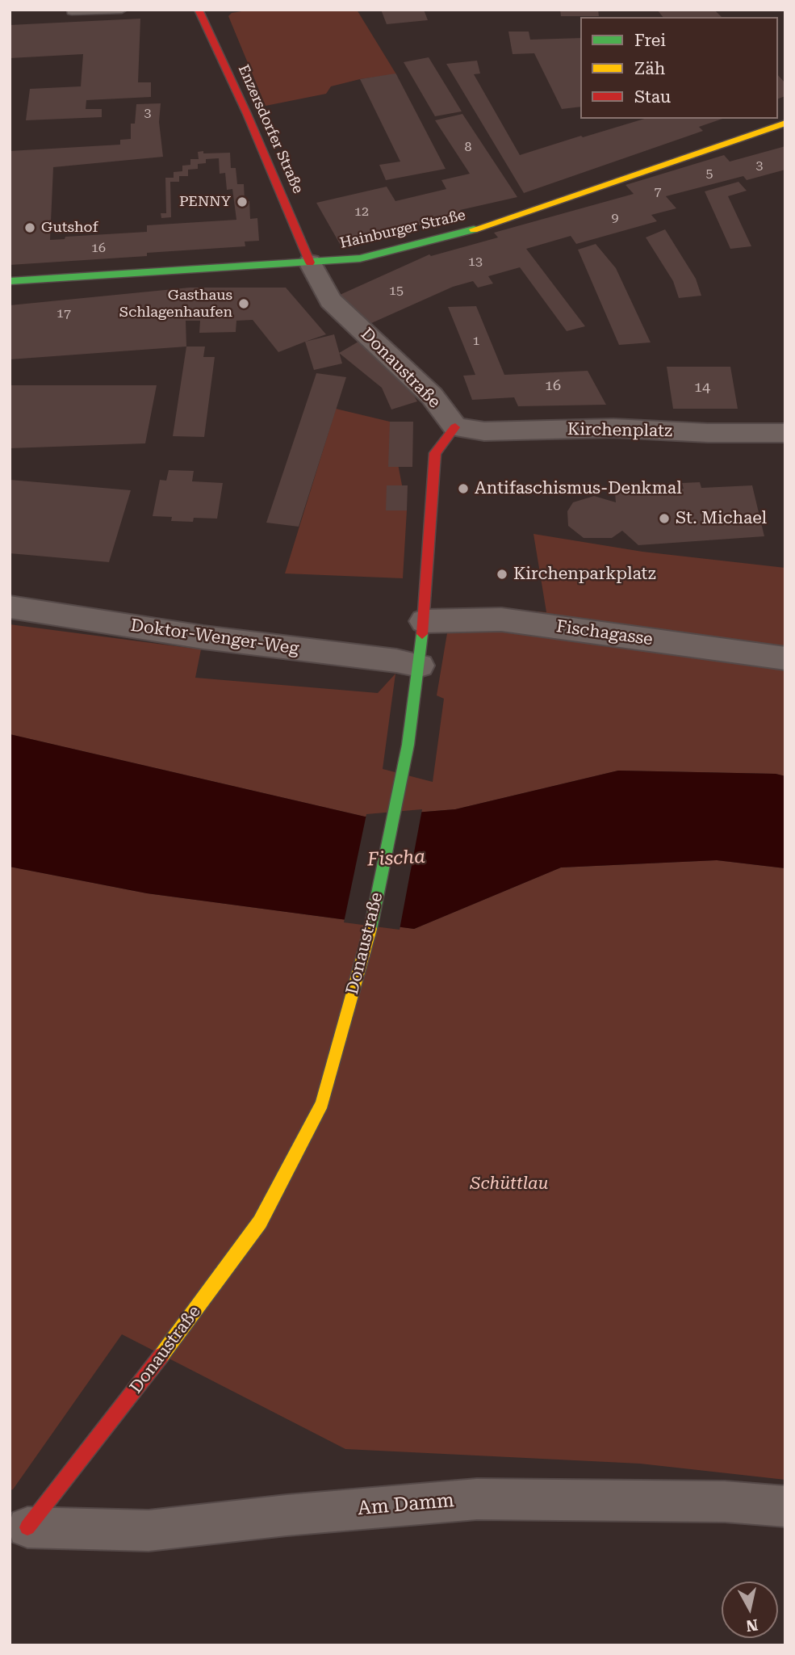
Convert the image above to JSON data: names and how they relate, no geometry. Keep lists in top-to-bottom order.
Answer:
{
  "streets": {
    "main road": ["Enzersdorfer Straße", "Hainburger Straße", "Donaustraße"],
    "street": [
      "Kirchenplatz",
      "Fischagasse",
      "Doktor-Wenger-Weg",
      "Am Damm"
    ]
  },
  "crossings": [
    ["Enzersdorfer Straße", "Hainburger Straße"],
    ["Enzersdorfer Straße", "Donaustraße"],
    ["Hainburger Straße", "Donaustraße"],
    ["Donaustraße", "Kirchenplatz"],
    ["Donaustraße", "Fischagasse"],
    ["Donaustraße", "Doktor-Wenger-Weg"],
    ["Donaustraße", "Am Damm"]
  ],
  "water": ["Fischa"],
  "parks": ["Schüttlau"],
  "places": [
    "PENNY",
    "Gutshof",
    "Gasthaus Schlagenhaufen",
    "Antifaschismus-Denkmal",
    "St. Michael",
    "Kirchenparkplatz"
  ],
  "house_numbers": [
    "3",
    "8",
    "3",
    "5",
    "7",
    "12",
    "9",
    "16",
    "13",
    "15",
    "17",
    "1",
    "16",
    "14"
  ],
  "legend": ["Frei", "Zäh", "Stau"],
  "north": "bottom"
}
